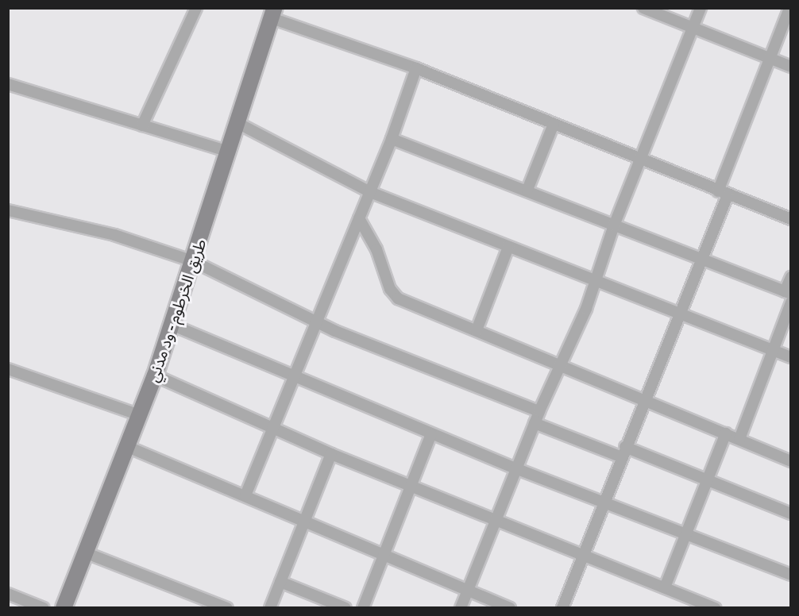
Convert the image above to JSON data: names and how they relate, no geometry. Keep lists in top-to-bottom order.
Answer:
{
  "streets": {
    "street": ["طريق الخرطوم - ود مدني"]
  }
}
